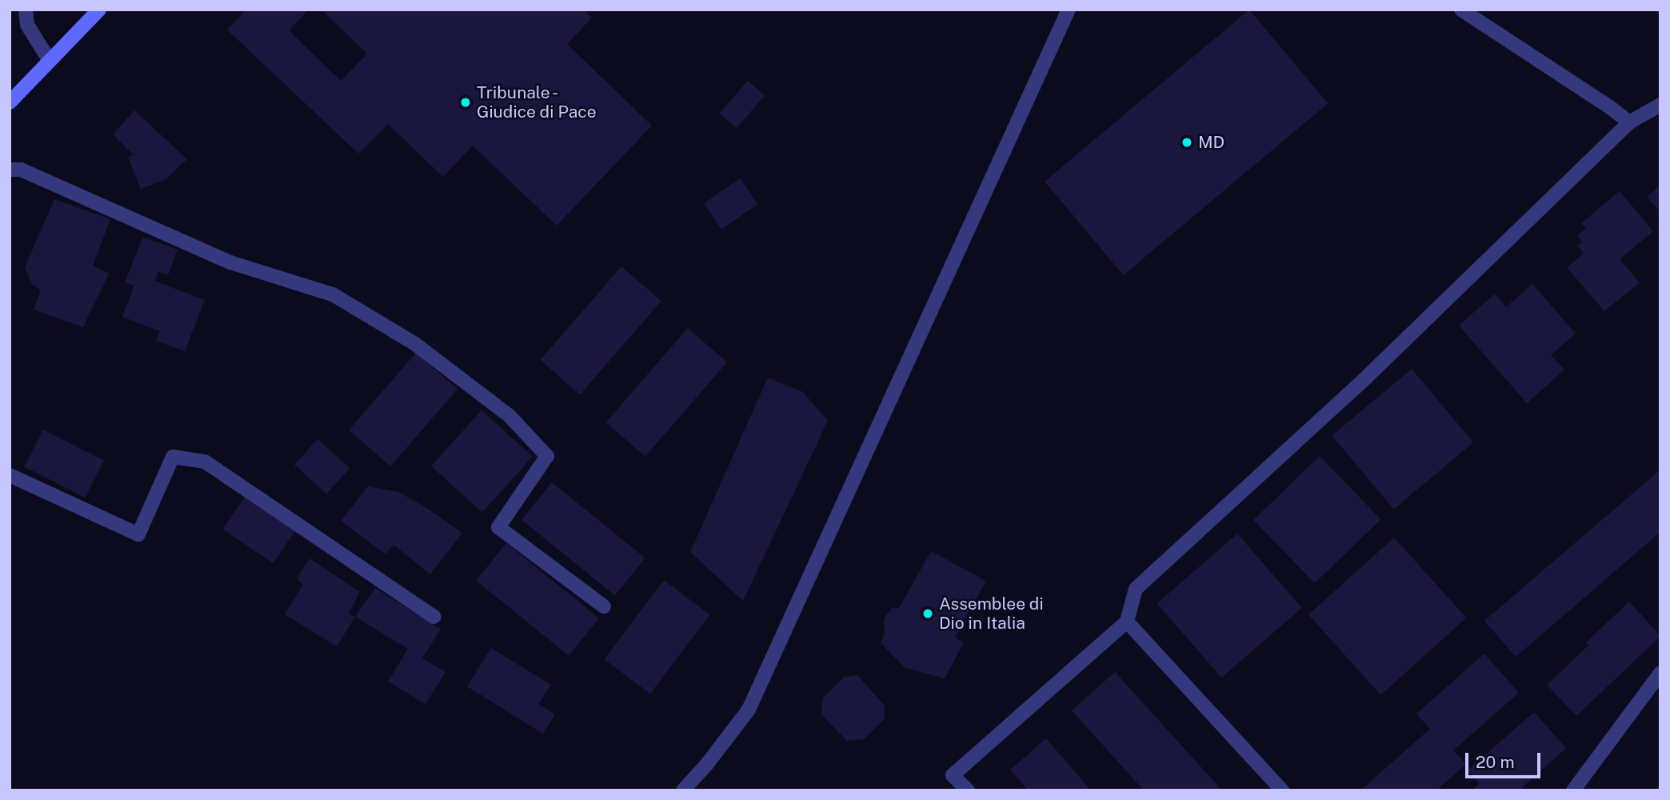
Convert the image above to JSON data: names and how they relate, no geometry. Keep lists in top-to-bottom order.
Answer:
{
  "places": ["Tribunale - Giudice di Pace", "MD", "Assemblee di Dio in Italia"],
  "scale_bar": "20 m"
}
